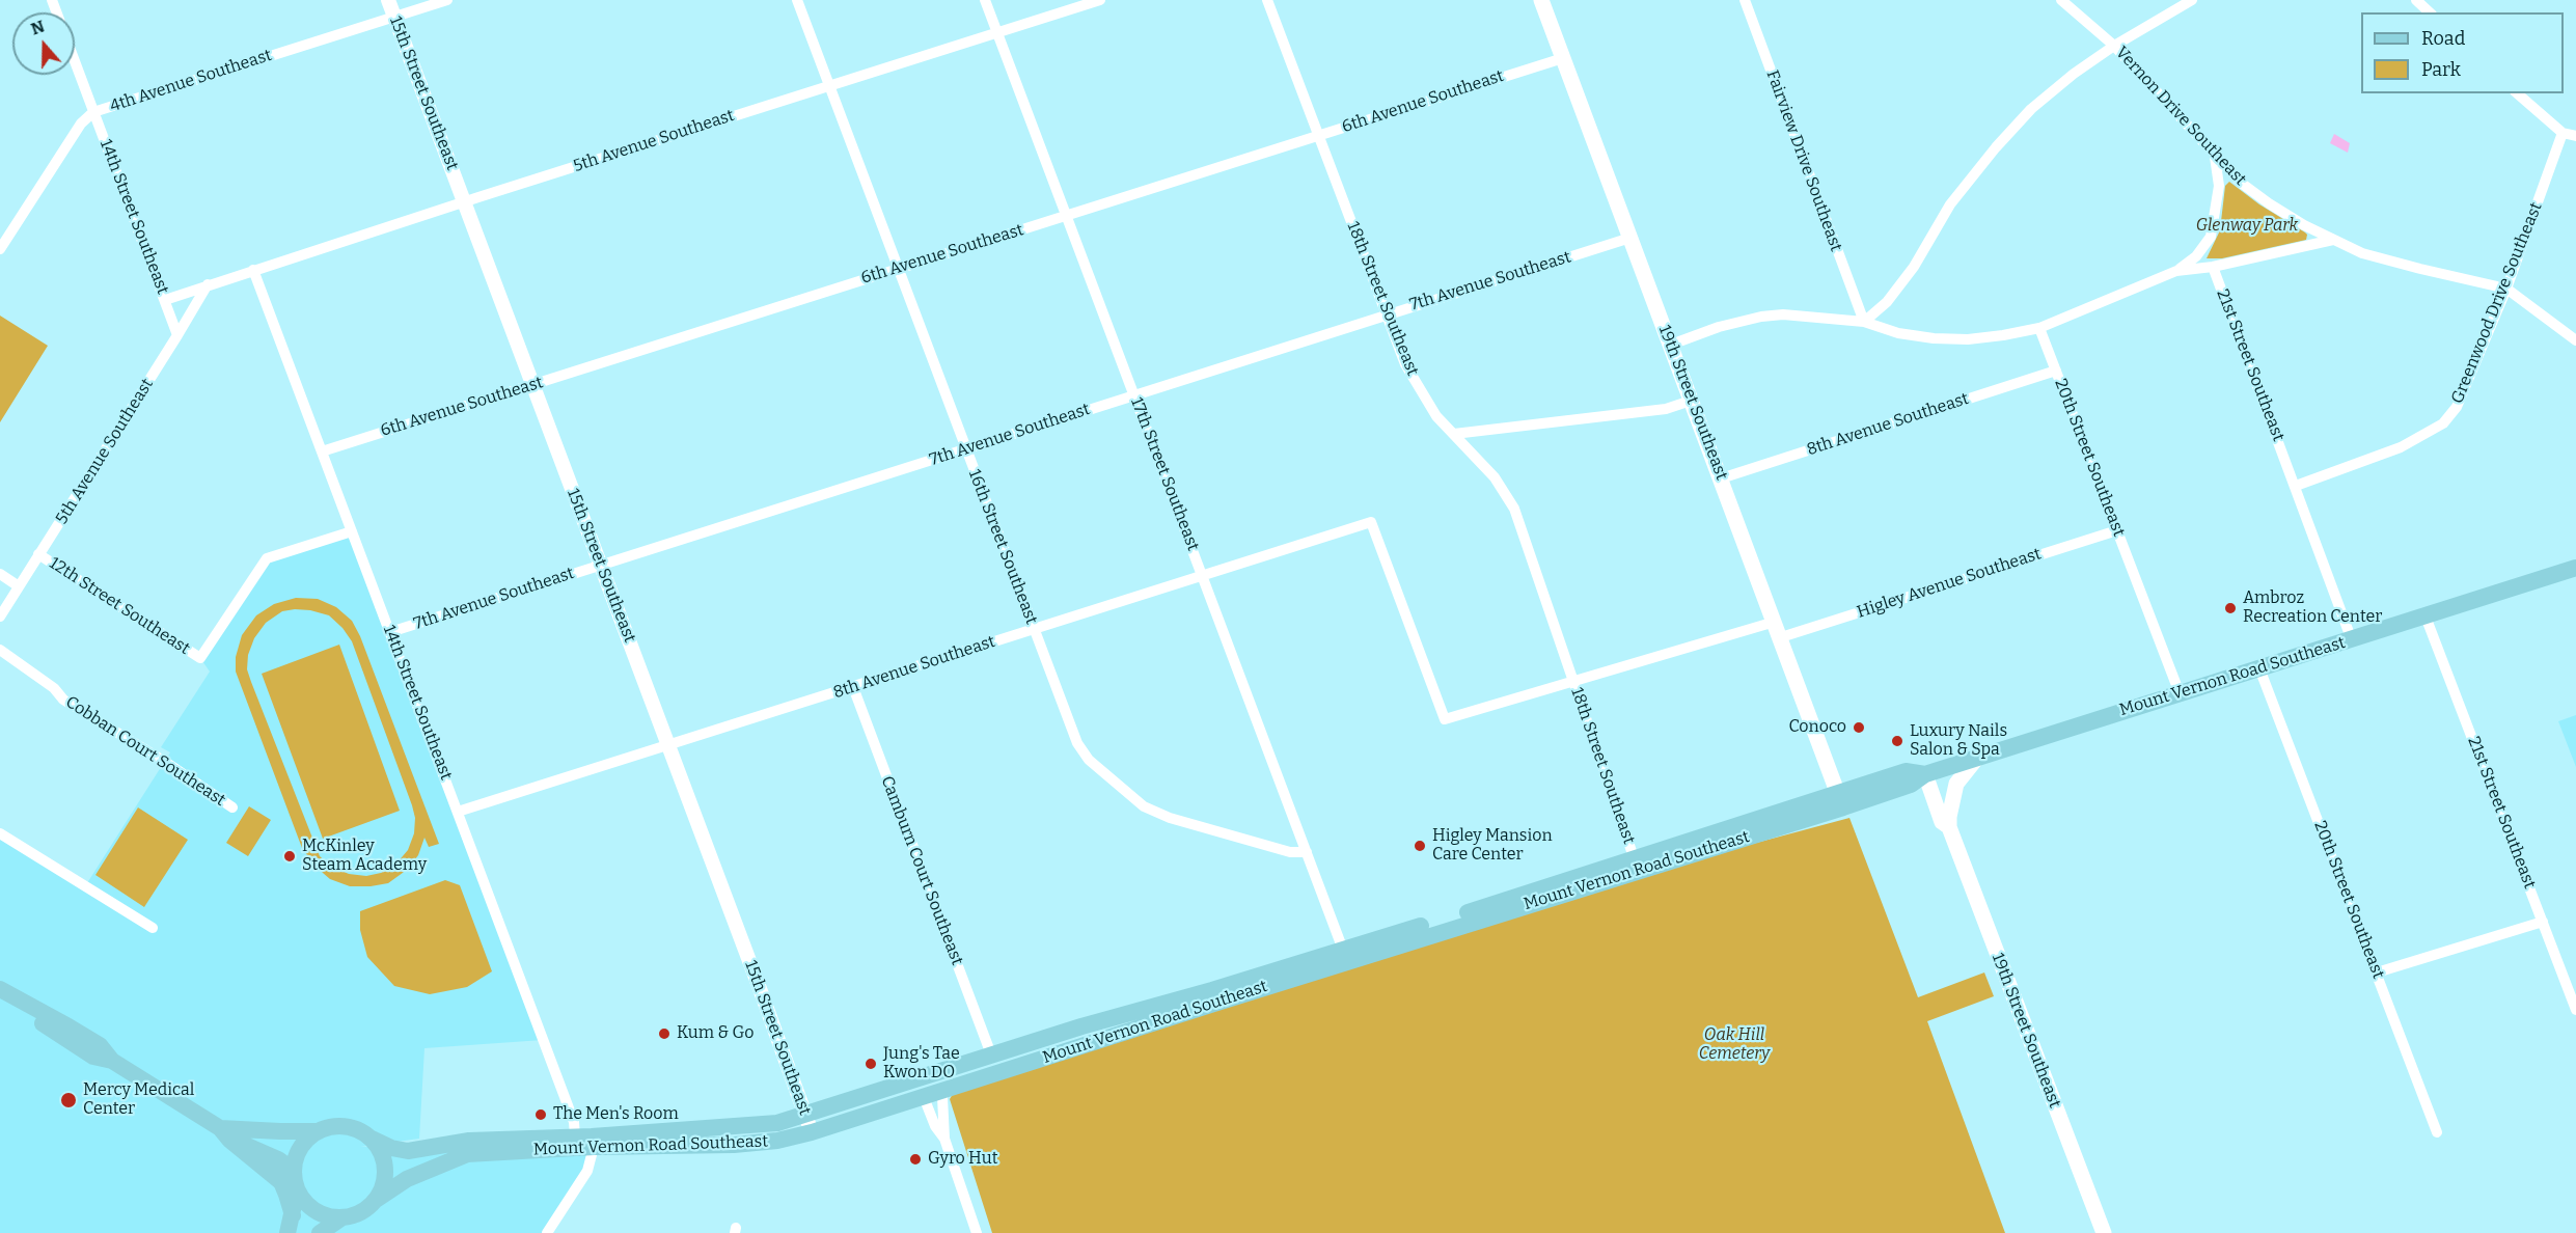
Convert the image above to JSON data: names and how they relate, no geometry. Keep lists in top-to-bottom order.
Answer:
{
  "streets": {
    "main road": ["19th Street Southeast", "Mount Vernon Road Southeast"],
    "street": [
      "4th Avenue Southeast",
      "15th Street Southeast",
      "6th Avenue Southeast",
      "Vernon Drive Southeast",
      "5th Avenue Southeast",
      "Fairview Drive Southeast",
      "14th Street Southeast",
      "7th Avenue Southeast",
      "18th Street Southeast",
      "Greenwood Drive Southeast",
      "21st Street Southeast",
      "8th Avenue Southeast",
      "20th Street Southeast",
      "17th Street Southeast",
      "16th Street Southeast",
      "Higley Avenue Southeast",
      "12th Street Southeast",
      "Cobban Court Southeast",
      "Camburn Court Southeast"
    ]
  },
  "crossings": [
    ["4th Avenue Southeast", "15th Street Southeast"],
    ["4th Avenue Southeast", "14th Street Southeast"],
    ["15th Street Southeast", "6th Avenue Southeast"],
    ["15th Street Southeast", "5th Avenue Southeast"],
    ["15th Street Southeast", "7th Avenue Southeast"],
    ["15th Street Southeast", "8th Avenue Southeast"],
    ["15th Street Southeast", "Mount Vernon Road Southeast"],
    ["6th Avenue Southeast", "14th Street Southeast"],
    ["6th Avenue Southeast", "18th Street Southeast"],
    ["6th Avenue Southeast", "19th Street Southeast"],
    ["6th Avenue Southeast", "17th Street Southeast"],
    ["6th Avenue Southeast", "16th Street Southeast"],
    ["Vernon Drive Southeast", "Greenwood Drive Southeast"],
    ["5th Avenue Southeast", "14th Street Southeast"],
    ["5th Avenue Southeast", "17th Street Southeast"],
    ["5th Avenue Southeast", "16th Street Southeast"],
    ["5th Avenue Southeast", "12th Street Southeast"],
    ["14th Street Southeast", "7th Avenue Southeast"],
    ["14th Street Southeast", "8th Avenue Southeast"],
    ["14th Street Southeast", "12th Street Southeast"],
    ["14th Street Southeast", "Mount Vernon Road Southeast"],
    ["7th Avenue Southeast", "18th Street Southeast"],
    ["7th Avenue Southeast", "19th Street Southeast"],
    ["7th Avenue Southeast", "17th Street Southeast"],
    ["7th Avenue Southeast", "16th Street Southeast"],
    ["18th Street Southeast", "8th Avenue Southeast"],
    ["18th Street Southeast", "Mount Vernon Road Southeast"],
    ["Greenwood Drive Southeast", "21st Street Southeast"],
    ["21st Street Southeast", "Mount Vernon Road Southeast"],
    ["19th Street Southeast", "8th Avenue Southeast"],
    ["19th Street Southeast", "Higley Avenue Southeast"],
    ["19th Street Southeast", "Mount Vernon Road Southeast"],
    ["8th Avenue Southeast", "20th Street Southeast"],
    ["8th Avenue Southeast", "17th Street Southeast"],
    ["8th Avenue Southeast", "16th Street Southeast"],
    ["8th Avenue Southeast", "Camburn Court Southeast"],
    ["20th Street Southeast", "Higley Avenue Southeast"],
    ["20th Street Southeast", "Mount Vernon Road Southeast"],
    ["17th Street Southeast", "16th Street Southeast"],
    ["17th Street Southeast", "Mount Vernon Road Southeast"],
    ["Mount Vernon Road Southeast", "Camburn Court Southeast"]
  ],
  "parks": ["Glenway Park", "Oak Hill Cemetery"],
  "places": [
    "Ambroz Recreation Center",
    "Conoco",
    "Luxury Nails Salon & Spa",
    "Higley Mansion Care Center",
    "McKinley Steam Academy",
    "Kum & Go",
    "Jung's Tae Kwon DO",
    "Mercy Medical Center",
    "The Men's Room",
    "Gyro Hut"
  ],
  "legend": ["Road", "Park"],
  "north": "top"
}
